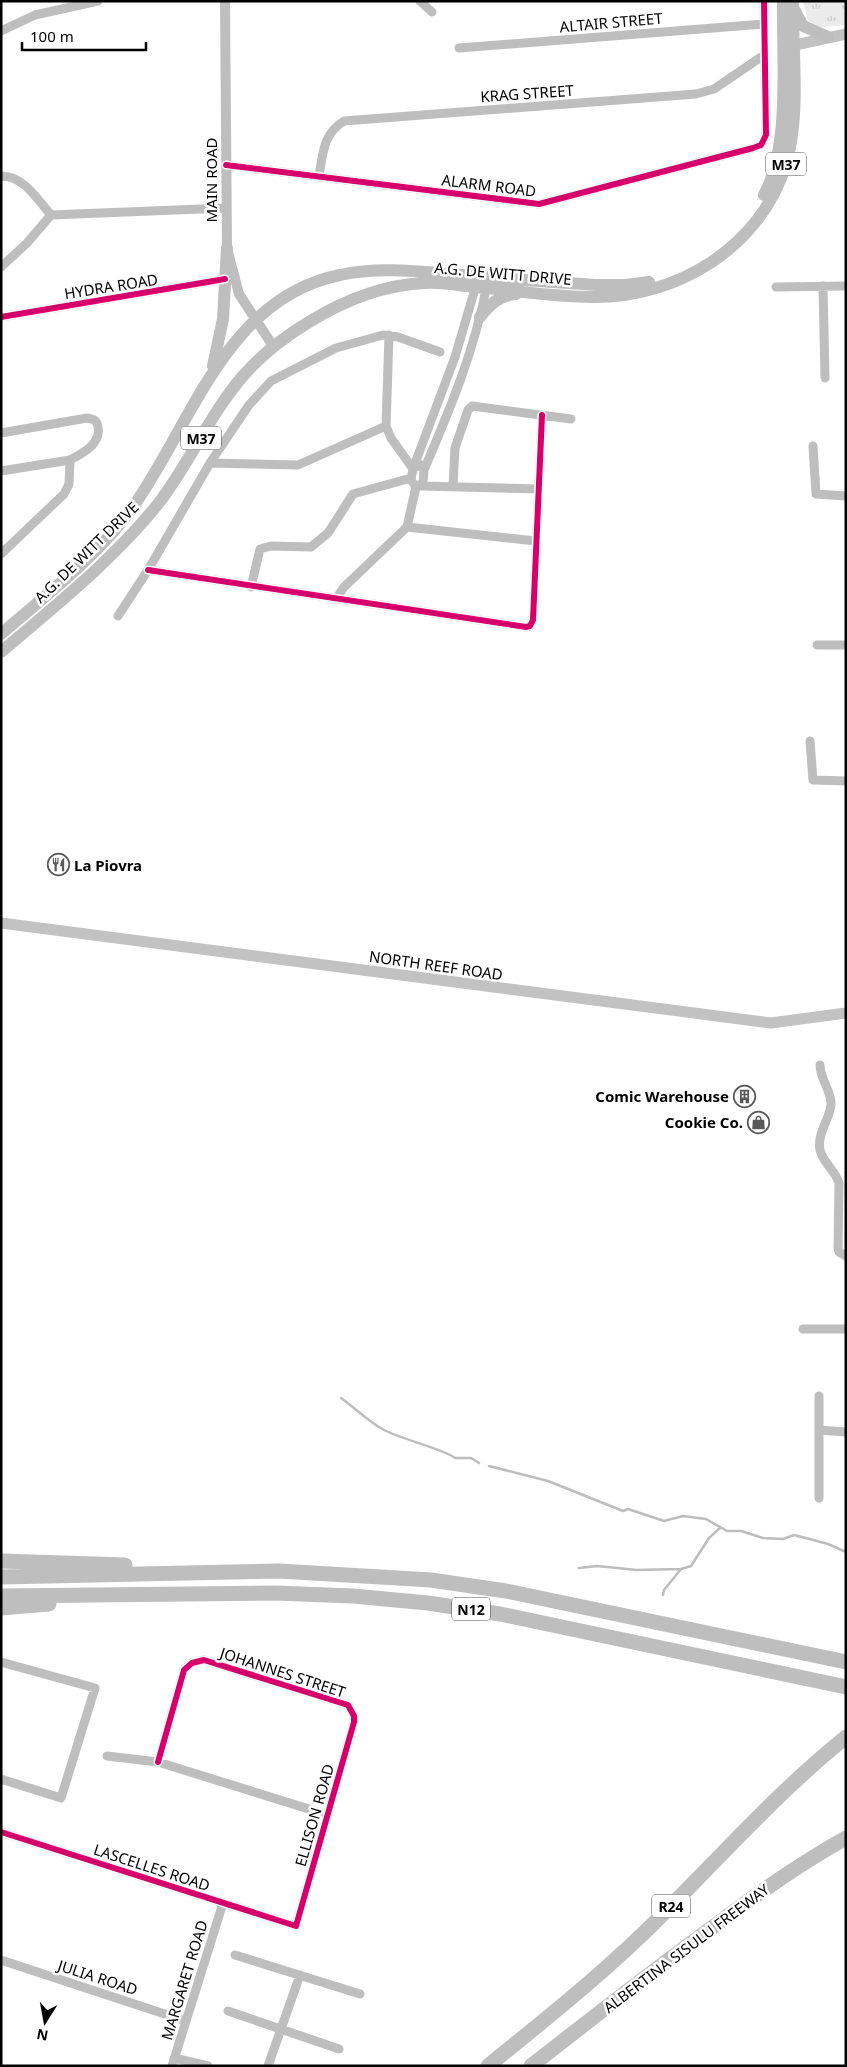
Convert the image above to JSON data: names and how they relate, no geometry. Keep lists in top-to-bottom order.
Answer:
{
  "streets": {
    "highway": ["N12", "R24", "ALBERTINA SISULU FREEWAY"],
    "main road": ["M37", "A.G. DE WITT DRIVE", "NORTH REEF ROAD"],
    "street": [
      "ALTAIR STREET",
      "KRAG STREET",
      "MAIN ROAD",
      "ALARM ROAD",
      "HYDRA ROAD",
      "JOHANNES STREET",
      "ELLISON ROAD",
      "LASCELLES ROAD",
      "JULIA ROAD",
      "MARGARET ROAD"
    ]
  },
  "crossings": [
    ["KRAG STREET", "ALARM ROAD"],
    ["MAIN ROAD", "ALARM ROAD"],
    ["MAIN ROAD", "A.G. DE WITT DRIVE"],
    ["JOHANNES STREET", "ELLISON ROAD"],
    ["ELLISON ROAD", "LASCELLES ROAD"],
    ["LASCELLES ROAD", "MARGARET ROAD"],
    ["JULIA ROAD", "MARGARET ROAD"]
  ],
  "places": {
    "restaurant": ["La Piovra"],
    "building": ["Comic Warehouse"],
    "shop": ["Cookie Co."]
  },
  "scale_bar": "100 m",
  "north": "bottom"
}
